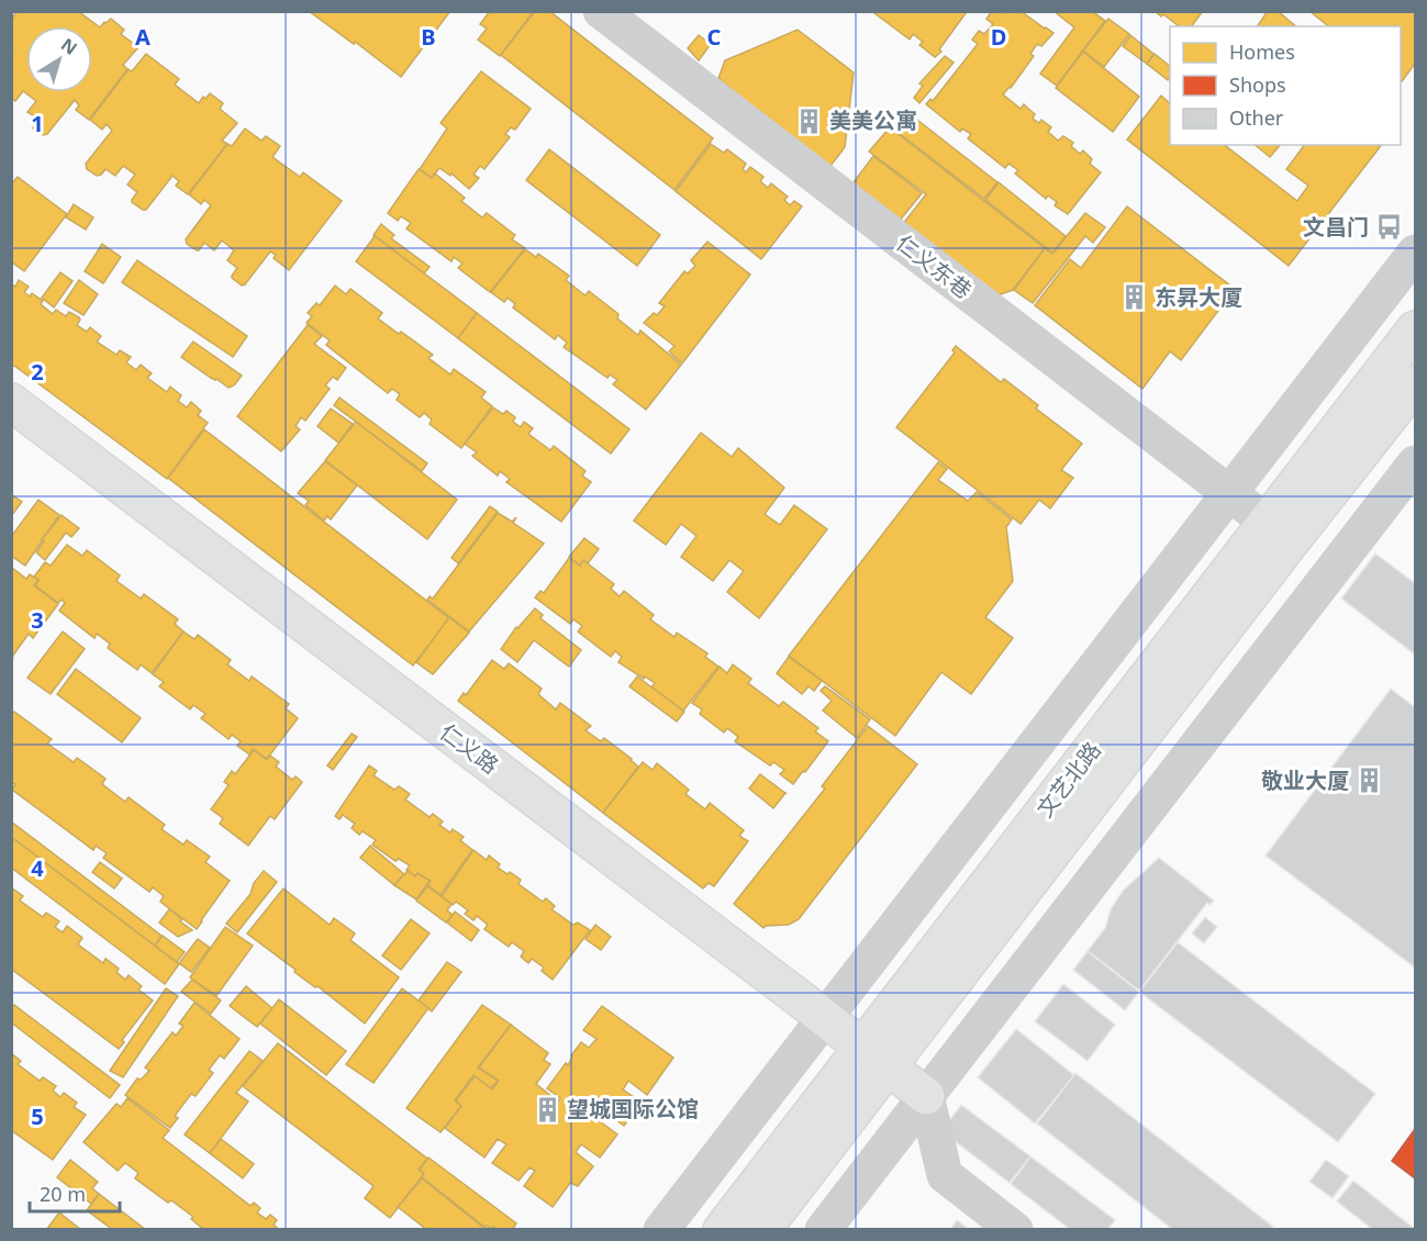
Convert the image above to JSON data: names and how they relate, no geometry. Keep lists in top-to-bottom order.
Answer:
{
  "streets": {
    "main road": ["仁义路", "文艺北路"],
    "street": ["仁义东巷"]
  },
  "crossings": [
    ["仁义东巷", "文艺北路"],
    ["仁义路", "文艺北路"]
  ],
  "places": {
    "building": [
      "美美公寓",
      "东昇大厦",
      "敬业大厦",
      "望城国际公馆"
    ],
    "bus stop": ["文昌门"]
  },
  "legend": ["Homes", "Shops", "Other"],
  "scale_bar": "20 m",
  "north": "top right",
  "grid": {
    "columns": [
      "A",
      "B",
      "C",
      "D"
    ],
    "rows": [
      "1",
      "2",
      "3",
      "4",
      "5"
    ]
  }
}
